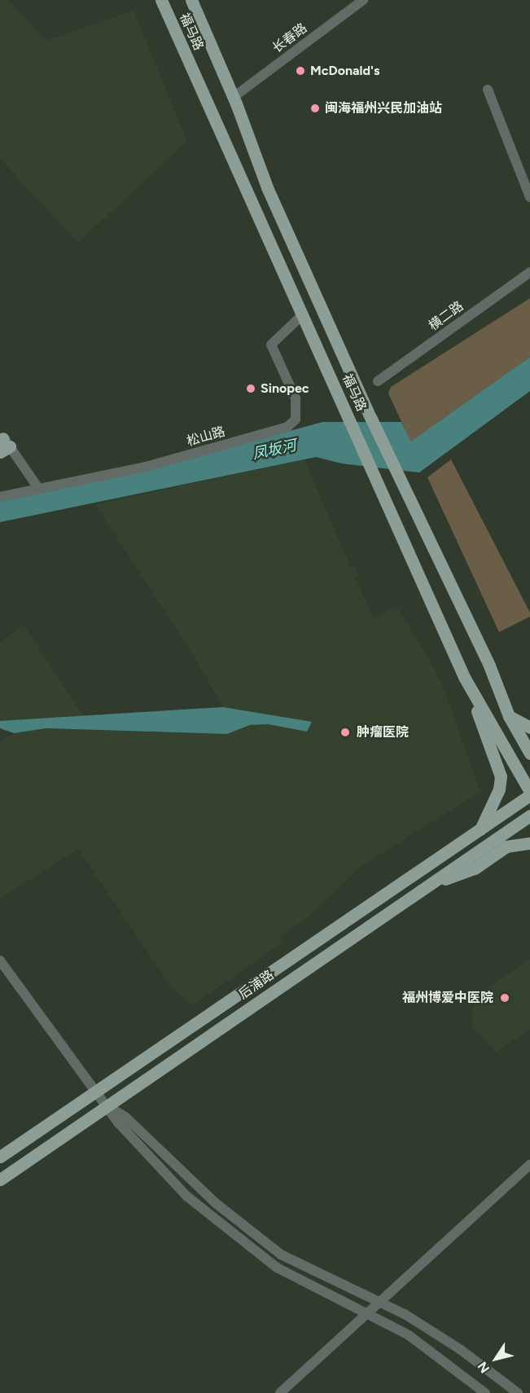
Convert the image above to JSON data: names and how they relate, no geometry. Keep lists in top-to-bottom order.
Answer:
{
  "streets": {
    "main road": ["福马路", "后浦路"],
    "street": ["长春路", "横二路", "松山路"]
  },
  "crossings": [
    ["福马路", "长春路"],
    ["福马路", "松山路"],
    ["福马路", "后浦路"]
  ],
  "water": ["凤坂河"],
  "places": [
    "McDonald's",
    "闽海福州兴民加油站",
    "Sinopec",
    "肿瘤医院",
    "福州博爱中医院"
  ],
  "north": "bottom left"
}
